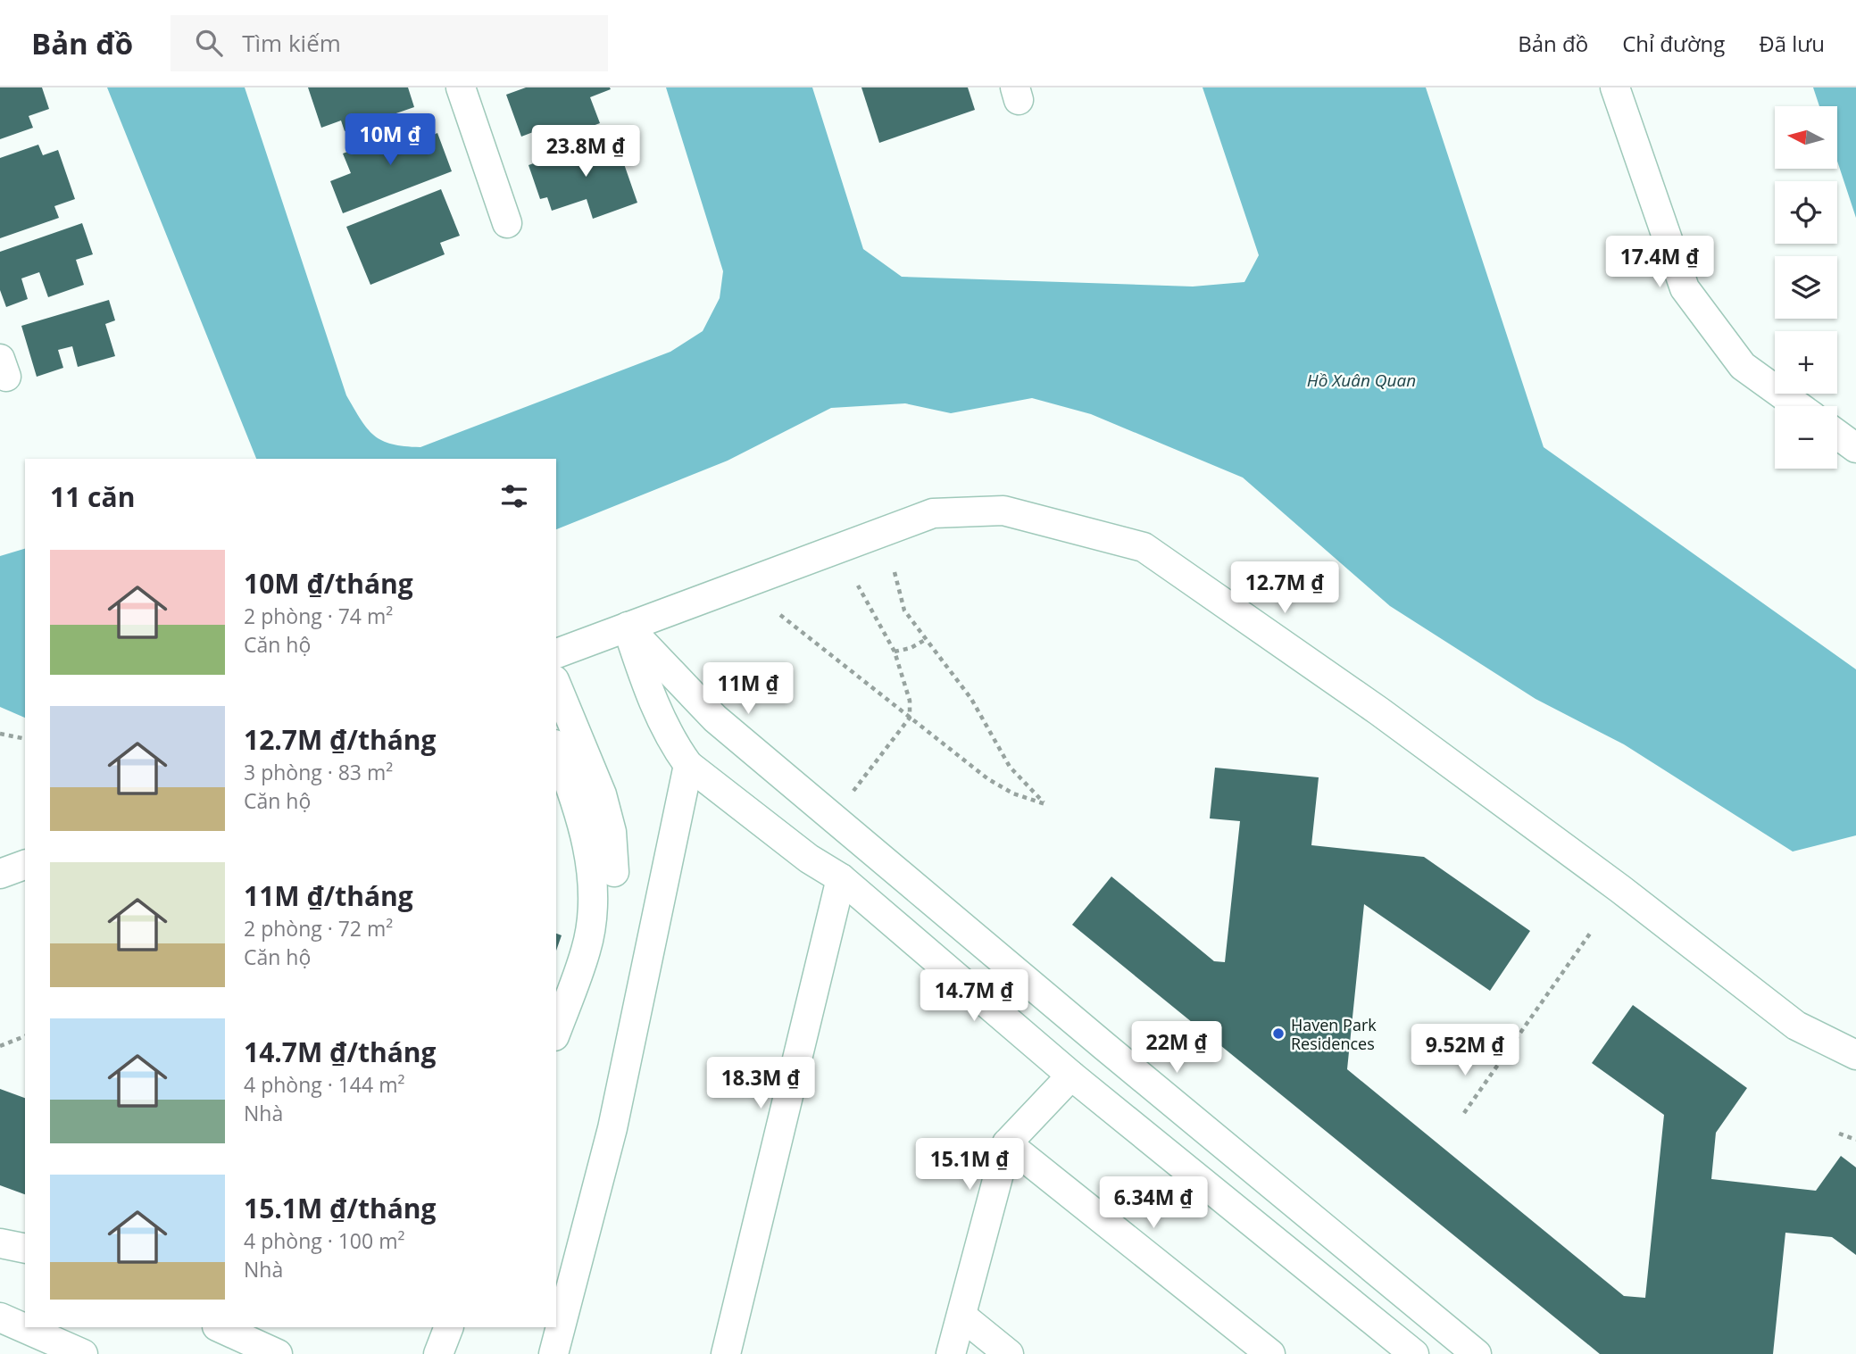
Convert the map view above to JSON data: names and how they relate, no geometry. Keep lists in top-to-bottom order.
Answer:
{
  "water": ["Hồ Xuân Quan"],
  "places": ["Haven Park Residences"],
  "north": "left",
  "page": {
    "header": "Bản đồ",
    "search": "Tìm kiếm",
    "nav": ["Bản đồ", "Chỉ đường", "Đã lưu"],
    "map_buttons": ["+", "−"],
    "price": [
      "10M ₫",
      "23.8M ₫",
      "17.4M ₫",
      "12.7M ₫",
      "11M ₫",
      "14.7M ₫",
      "22M ₫",
      "9.52M ₫",
      "18.3M ₫",
      "15.1M ₫",
      "6.34M ₫"
    ],
    "heading": "11 căn",
    "list": [
      {
        "name": "10M ₫/tháng",
        "note": "2 phòng · 74 m² · Căn hộ"
      },
      {
        "name": "12.7M ₫/tháng",
        "note": "3 phòng · 83 m² · Căn hộ"
      },
      {
        "name": "11M ₫/tháng",
        "note": "2 phòng · 72 m² · Căn hộ"
      },
      {
        "name": "14.7M ₫/tháng",
        "note": "4 phòng · 144 m² · Nhà"
      },
      {
        "name": "15.1M ₫/tháng",
        "note": "4 phòng · 100 m² · Nhà"
      }
    ]
  }
}
